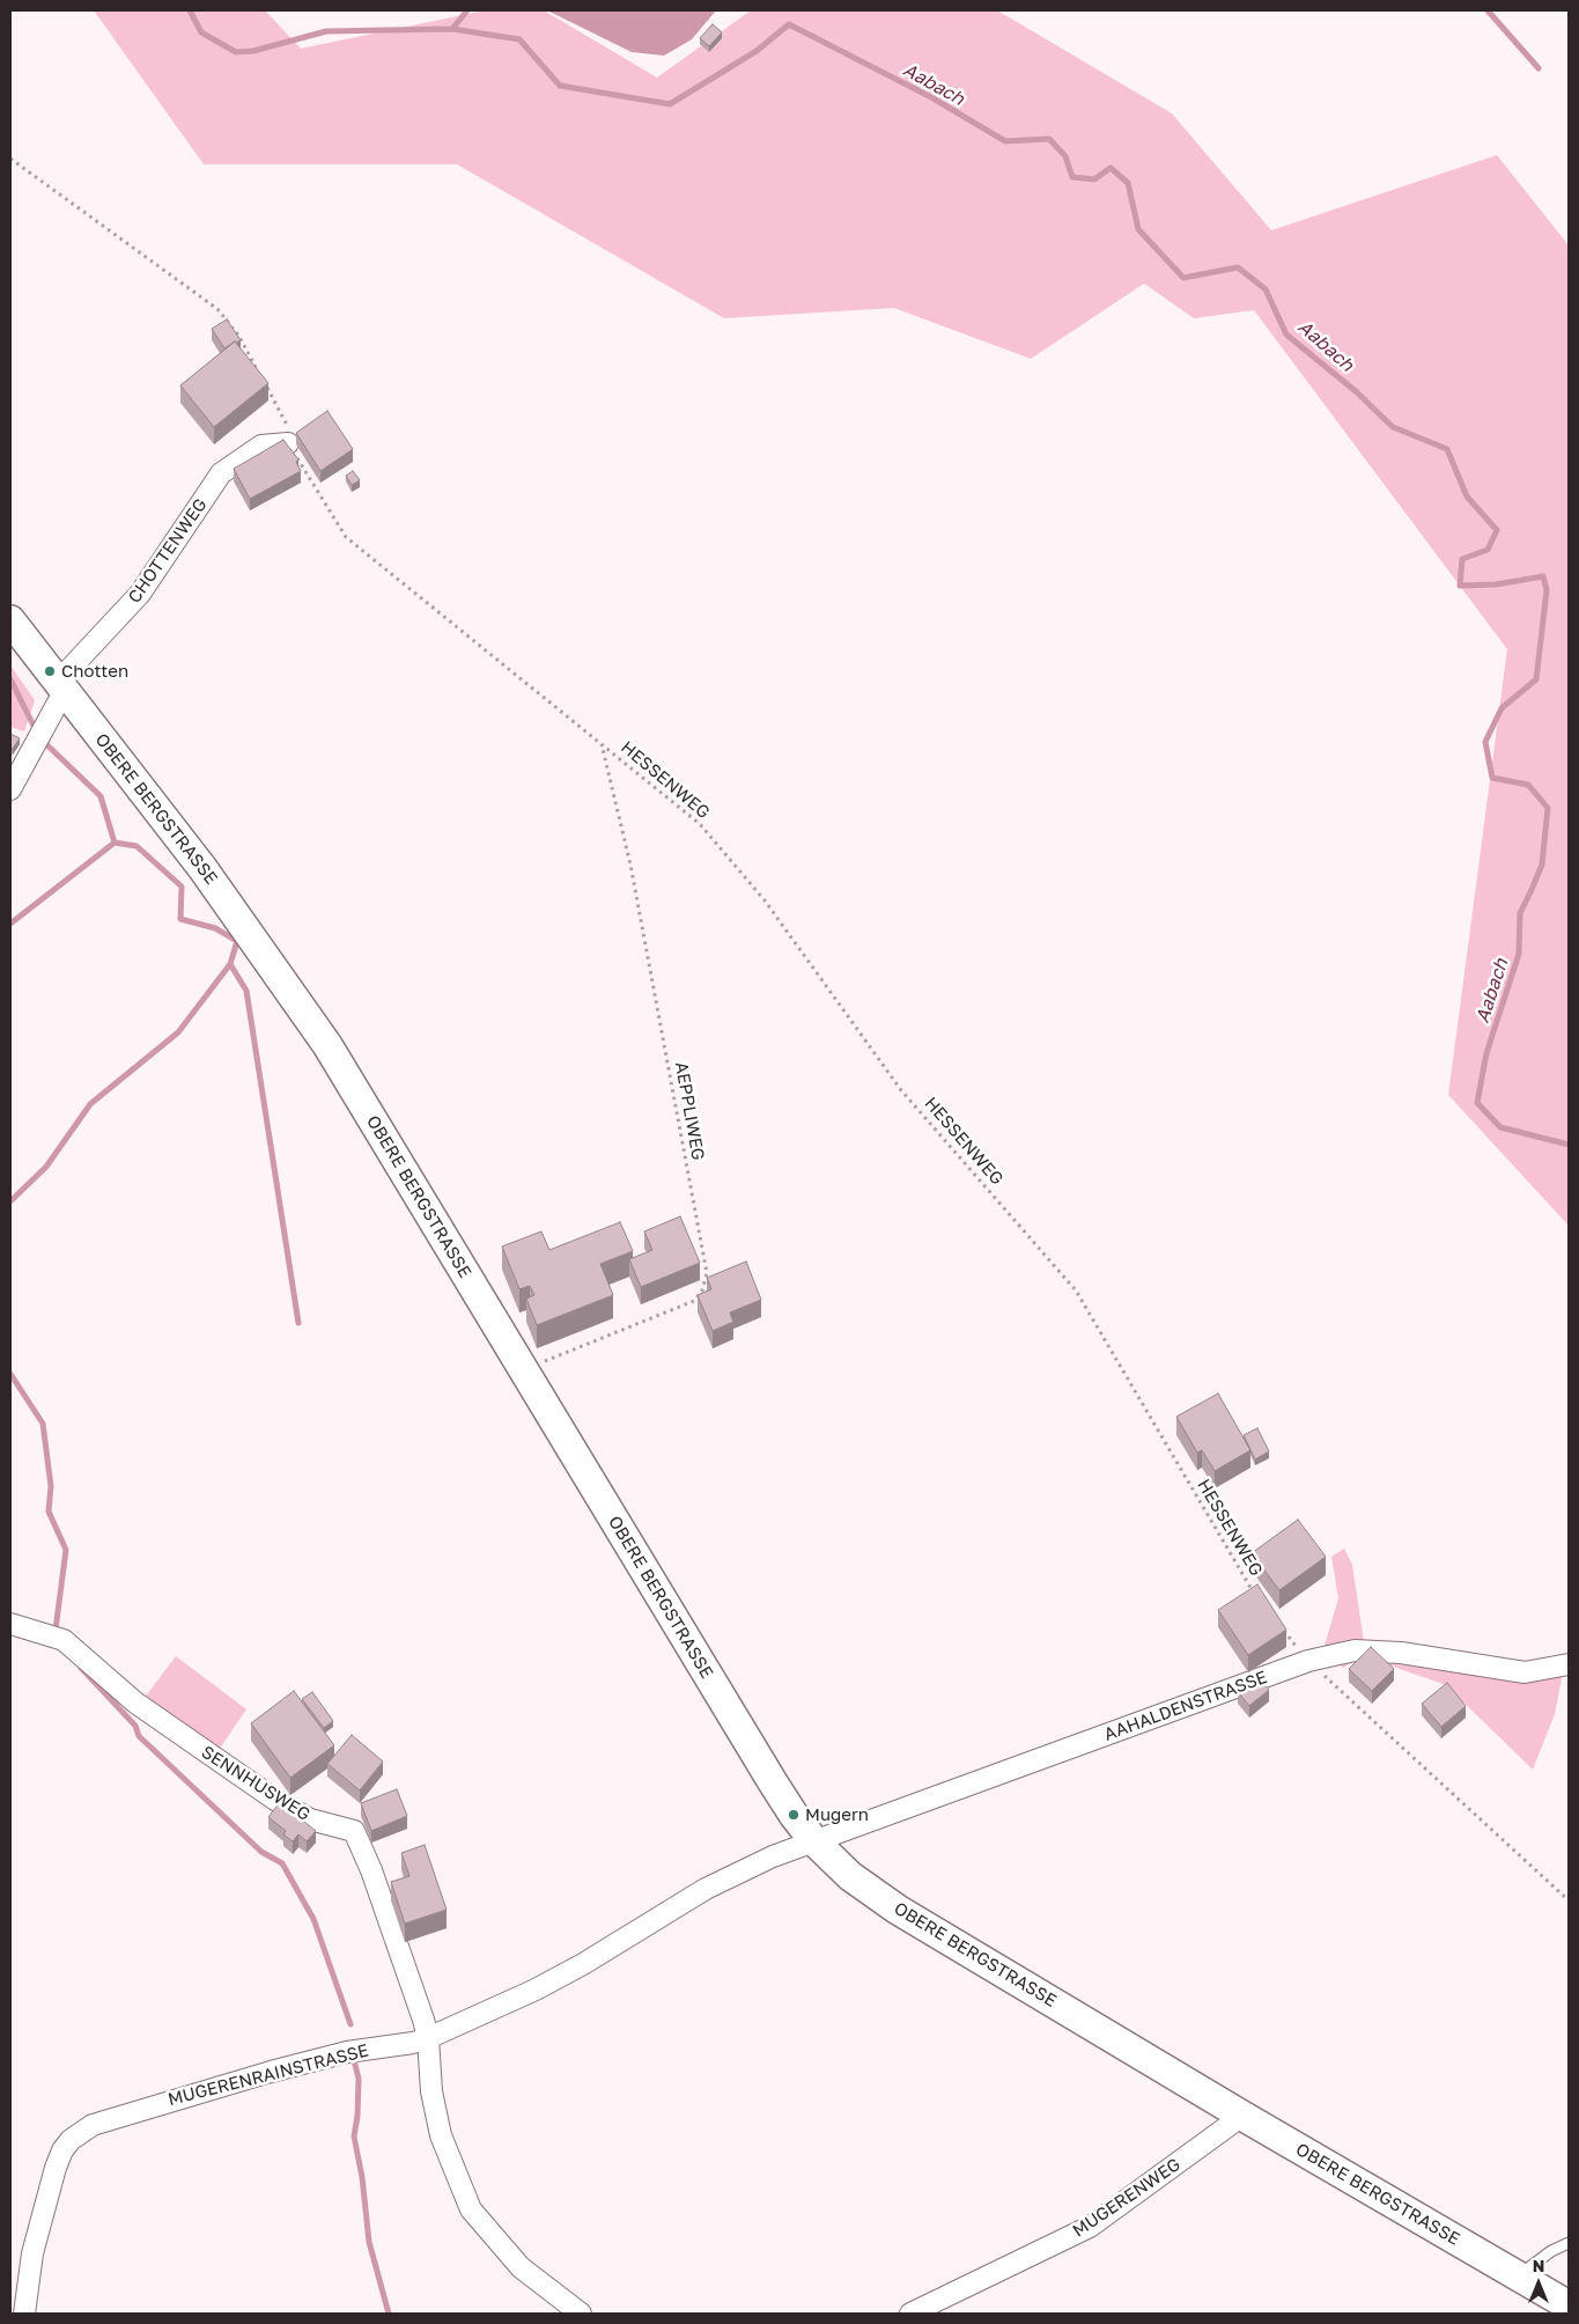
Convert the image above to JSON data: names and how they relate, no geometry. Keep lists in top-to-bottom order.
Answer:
{
  "streets": {
    "main road": ["OBERE BERGSTRASSE"],
    "street": [
      "CHOTTENWEG",
      "AAHALDENSTRASSE",
      "SENNHUSWEG",
      "MUGERENRAINSTRASSE",
      "MUGERENWEG"
    ],
    "path": ["HESSENWEG", "AEPPLIWEG"]
  },
  "crossings": [
    ["CHOTTENWEG", "HESSENWEG"],
    ["CHOTTENWEG", "OBERE BERGSTRASSE"],
    ["HESSENWEG", "AEPPLIWEG"],
    ["OBERE BERGSTRASSE", "AEPPLIWEG"],
    ["OBERE BERGSTRASSE", "AAHALDENSTRASSE"],
    ["OBERE BERGSTRASSE", "MUGERENRAINSTRASSE"],
    ["OBERE BERGSTRASSE", "MUGERENWEG"],
    ["AAHALDENSTRASSE", "MUGERENRAINSTRASSE"],
    ["SENNHUSWEG", "MUGERENRAINSTRASSE"]
  ],
  "water": ["Aabach"],
  "places": ["Chotten", "Mugern"],
  "north": "top"
}
